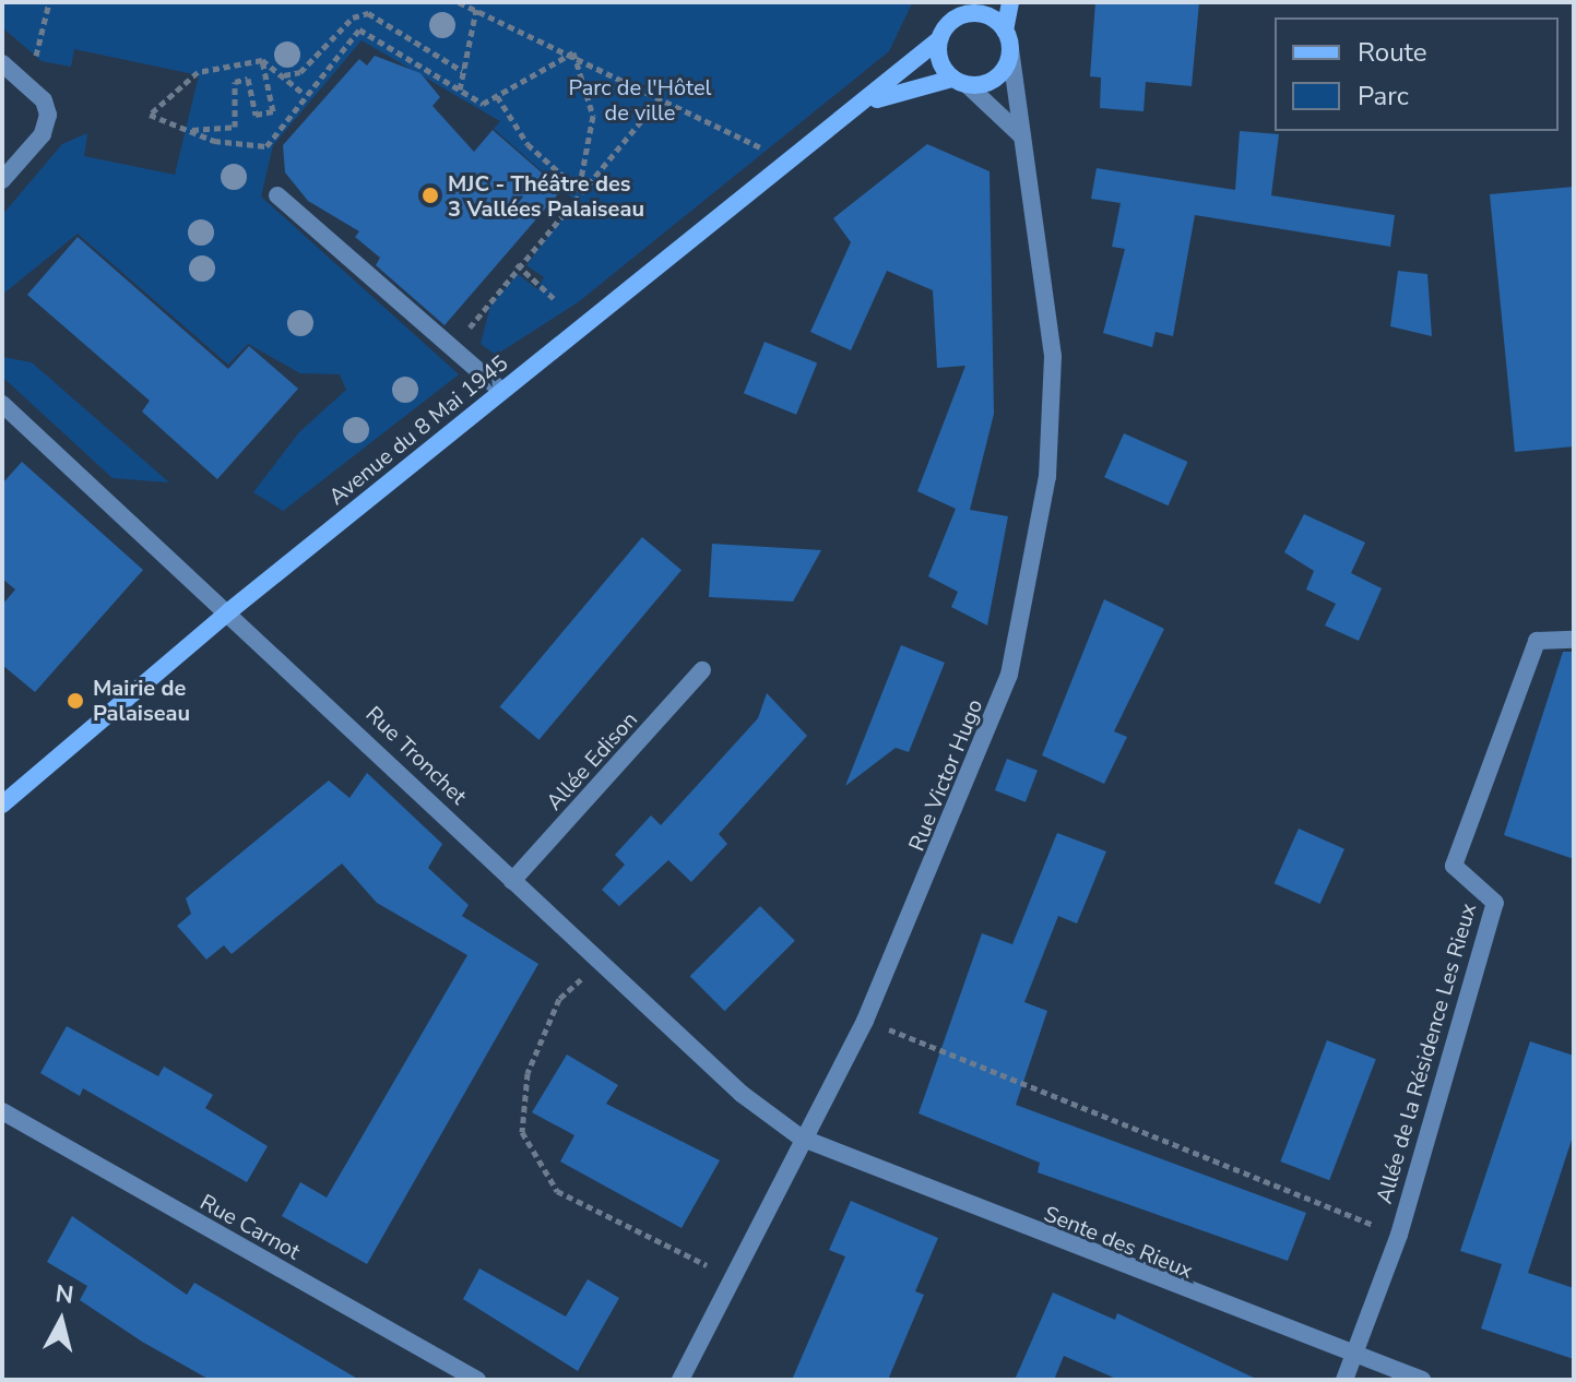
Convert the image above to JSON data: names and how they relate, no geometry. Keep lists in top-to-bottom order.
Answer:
{
  "streets": {
    "main road": ["Avenue du 8 Mai 1945"],
    "street": [
      "Rue Tronchet",
      "Allée Edison",
      "Rue Victor Hugo",
      "Allée de la Résidence Les Rieux",
      "Rue Carnot",
      "Sente des Rieux"
    ]
  },
  "crossings": [
    ["Avenue du 8 Mai 1945", "Rue Tronchet"],
    ["Avenue du 8 Mai 1945", "Rue Victor Hugo"],
    ["Rue Tronchet", "Allée Edison"],
    ["Rue Tronchet", "Rue Victor Hugo"],
    ["Rue Tronchet", "Sente des Rieux"],
    ["Rue Victor Hugo", "Sente des Rieux"],
    ["Allée de la Résidence Les Rieux", "Sente des Rieux"]
  ],
  "parks": ["Parc de l'Hôtel de ville"],
  "places": ["MJC - Théâtre des 3 Vallées Palaiseau", "Mairie de Palaiseau"],
  "legend": ["Route", "Parc"],
  "north": "top"
}
